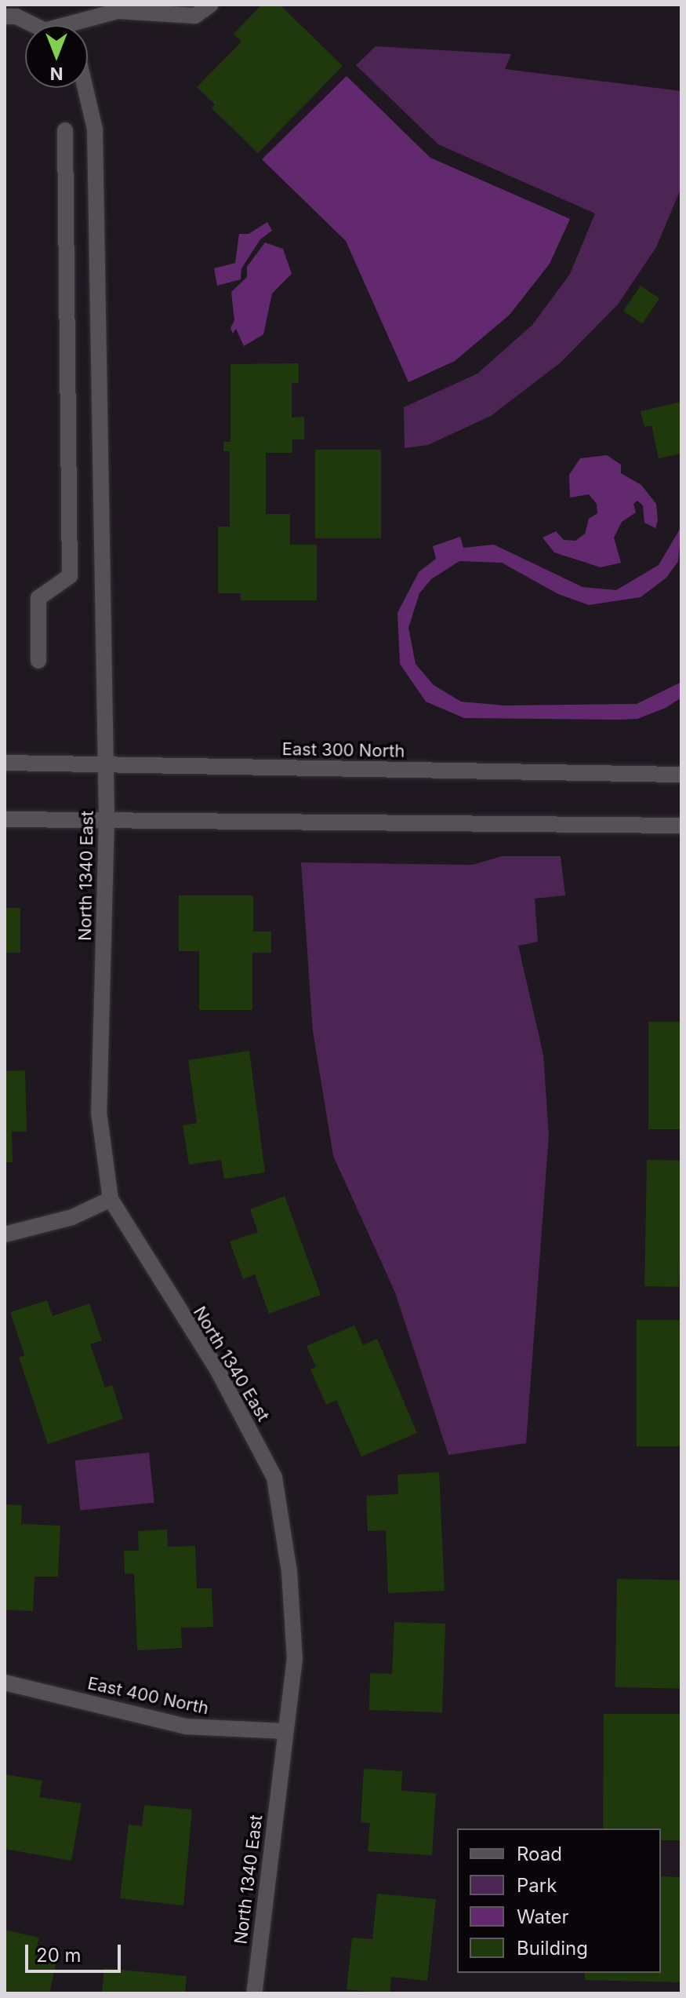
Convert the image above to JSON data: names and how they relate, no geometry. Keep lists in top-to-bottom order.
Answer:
{
  "streets": {
    "street": ["East 300 North", "North 1340 East", "East 400 North"]
  },
  "crossings": [
    ["East 300 North", "North 1340 East"],
    ["North 1340 East", "East 400 North"]
  ],
  "legend": [
    "Road",
    "Park",
    "Water",
    "Building"
  ],
  "scale_bar": "20 m",
  "north": "bottom"
}
